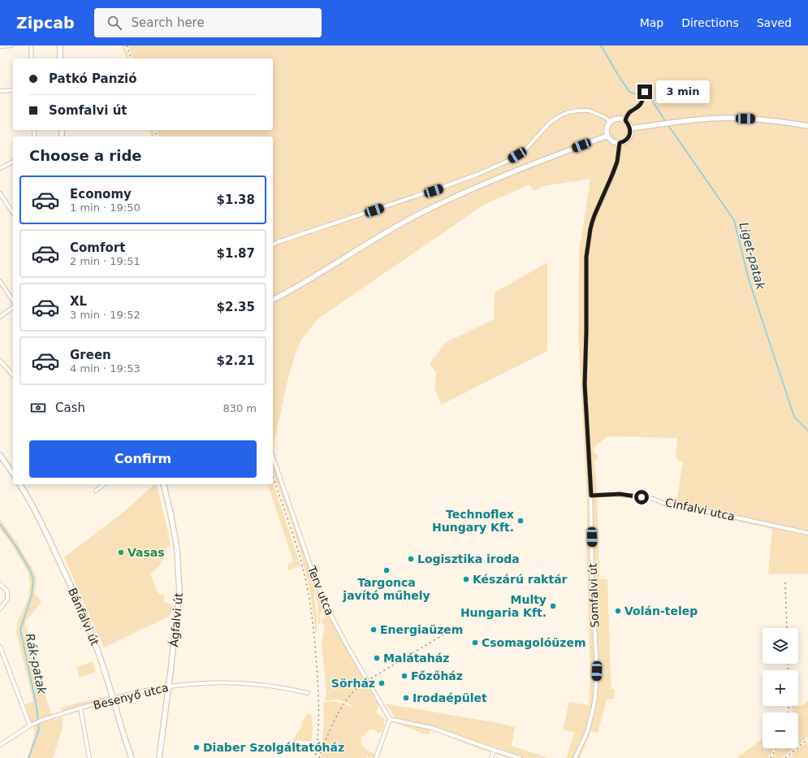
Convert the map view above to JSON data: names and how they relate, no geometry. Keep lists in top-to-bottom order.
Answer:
{
  "streets": {
    "main road": ["Bánfalvi út", "Ágfalvi út"],
    "street": [
      "Cinfalvi utca",
      "Terv utca",
      "Somfalvi út",
      "Besenyő utca"
    ]
  },
  "crossings": [
    ["Cinfalvi utca", "Somfalvi út"],
    ["Bánfalvi út", "Besenyő utca"],
    ["Ágfalvi út", "Besenyő utca"]
  ],
  "water": ["Liget-patak", "Rák-patak"],
  "places": [
    "Technoflex Hungary Kft.",
    "Vasas",
    "Logisztika iroda",
    "Targonca javító műhely",
    "Készárú raktár",
    "Multy Hungaria Kft.",
    "Volán-telep",
    "Energiaüzem",
    "Csomagolóüzem",
    "Malátaház",
    "Főzőház",
    "Sörház",
    "Irodaépület",
    "Diaber Szolgáltatóház"
  ],
  "page": {
    "header": "Zipcab",
    "search": "Search here",
    "nav": ["Map", "Directions", "Saved"],
    "banner": ["Patkó Panzió", "Somfalvi út"],
    "bubble": "3 min",
    "heading": "Choose a ride",
    "list": [
      {
        "name": "Economy",
        "note": "1 min · 19:50",
        "value": "$1.38"
      },
      {
        "name": "Comfort",
        "note": "2 min · 19:51",
        "value": "$1.87"
      },
      {
        "name": "XL",
        "note": "3 min · 19:52",
        "value": "$2.35"
      },
      {
        "name": "Green",
        "note": "4 min · 19:53",
        "value": "$2.21"
      }
    ],
    "pay": ["Cash", "830 m"],
    "buttons": "Confirm",
    "map_buttons": ["+", "−"]
  }
}
